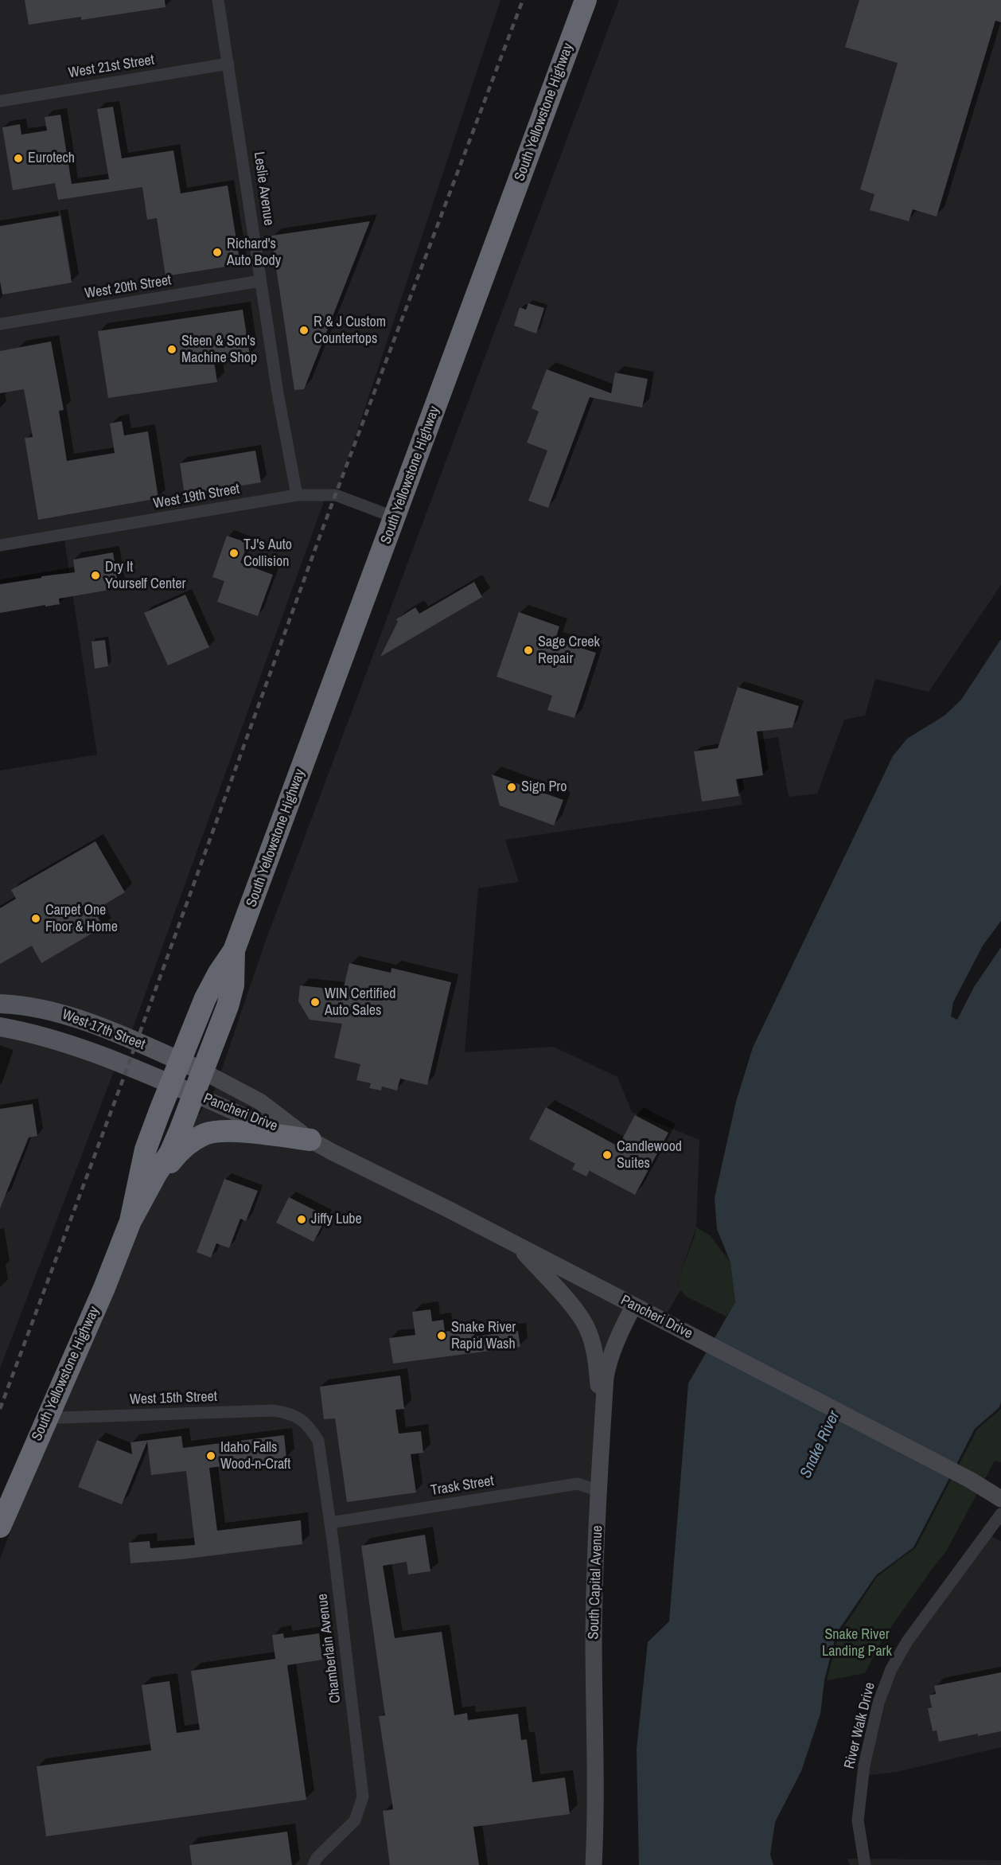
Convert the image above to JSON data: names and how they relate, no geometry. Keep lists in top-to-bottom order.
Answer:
{
  "streets": {
    "highway": ["South Yellowstone Highway"],
    "main road": ["West 17th Street", "Pancheri Drive", "South Capital Avenue"],
    "street": [
      "West 21st Street",
      "Leslie Avenue",
      "West 20th Street",
      "West 19th Street",
      "West 15th Street",
      "Trask Street",
      "Chamberlain Avenue",
      "River Walk Drive"
    ]
  },
  "crossings": [
    ["West 21st Street", "Leslie Avenue"],
    ["South Yellowstone Highway", "West 19th Street"],
    ["South Yellowstone Highway", "West 17th Street"],
    ["South Yellowstone Highway", "Pancheri Drive"],
    ["South Yellowstone Highway", "West 15th Street"],
    ["Leslie Avenue", "West 20th Street"],
    ["Leslie Avenue", "West 19th Street"],
    ["West 17th Street", "Pancheri Drive"],
    ["Pancheri Drive", "South Capital Avenue"],
    ["West 15th Street", "Chamberlain Avenue"],
    ["Trask Street", "South Capital Avenue"],
    ["Trask Street", "Chamberlain Avenue"]
  ],
  "water": ["Snake River"],
  "parks": ["Snake River Landing Park"],
  "places": [
    "Eurotech",
    "Richard's Auto Body",
    "R & J Custom Countertops",
    "Steen & Son's Machine Shop",
    "TJ's Auto Collision",
    "Dry It Yourself Center",
    "Sage Creek Repair",
    "Sign Pro",
    "Carpet One Floor & Home",
    "WIN Certified Auto Sales",
    "Candlewood Suites",
    "Jiffy Lube",
    "Snake River Rapid Wash",
    "Idaho Falls Wood-n-Craft"
  ]
}
